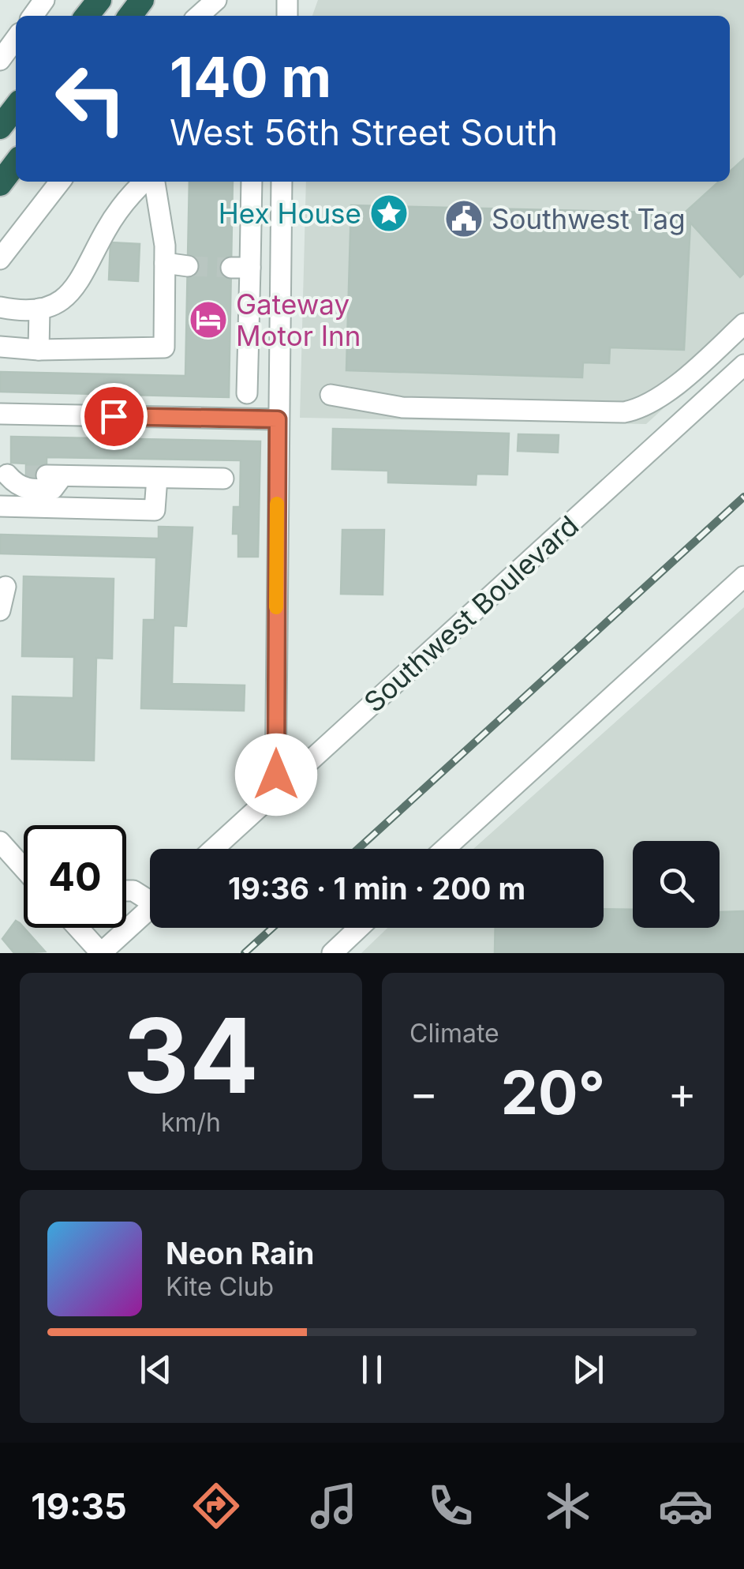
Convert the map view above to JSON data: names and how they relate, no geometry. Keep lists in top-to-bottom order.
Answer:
{
  "streets": {
    "street": ["Southwest Boulevard"]
  },
  "places": {
    "place": ["Hex House"],
    "public building": ["Southwest Tag"],
    "hotel": ["Gateway Motor Inn"]
  },
  "page": {
    "turn": ["140 m", "West 56th Street South"],
    "limit": "40",
    "trip": "19:36 · 1 min · 200 m",
    "tile": [
      ["34", "km/h"],
      "Climate"
    ],
    "heat": ["−", "20°", "+"],
    "song": ["Neon Rain", "Kite Club"],
    "tabs": "19:35"
  }
}
